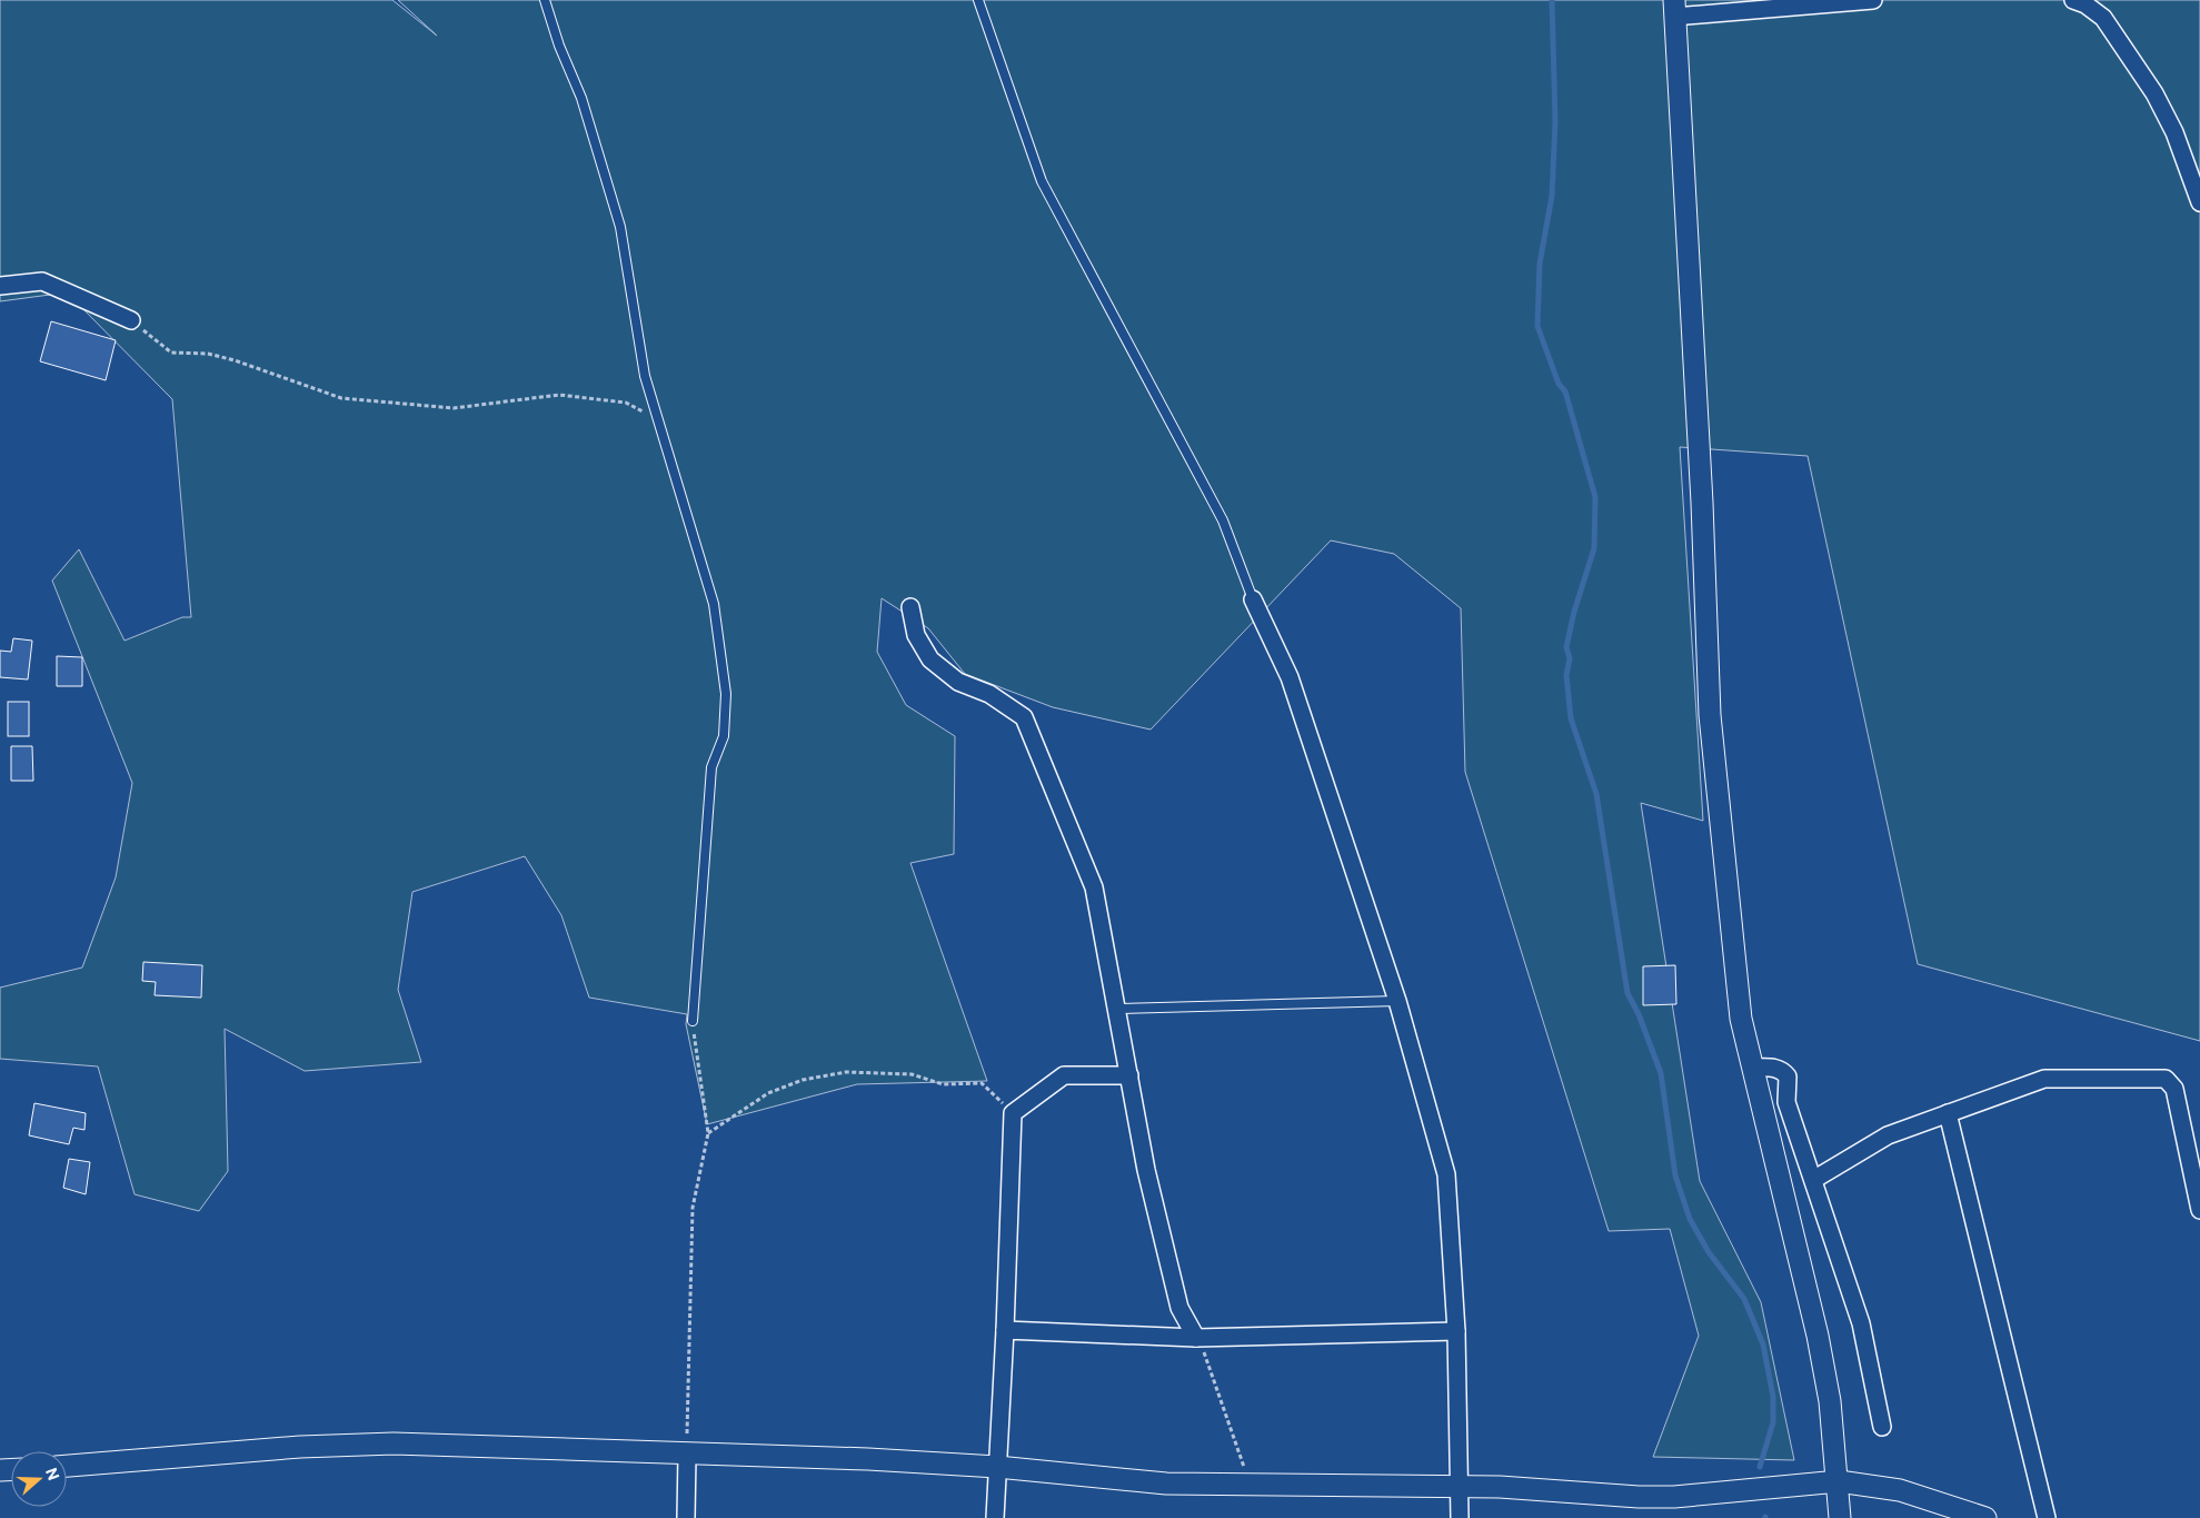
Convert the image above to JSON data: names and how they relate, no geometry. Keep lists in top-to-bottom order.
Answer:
{
  "north": "right"
}
